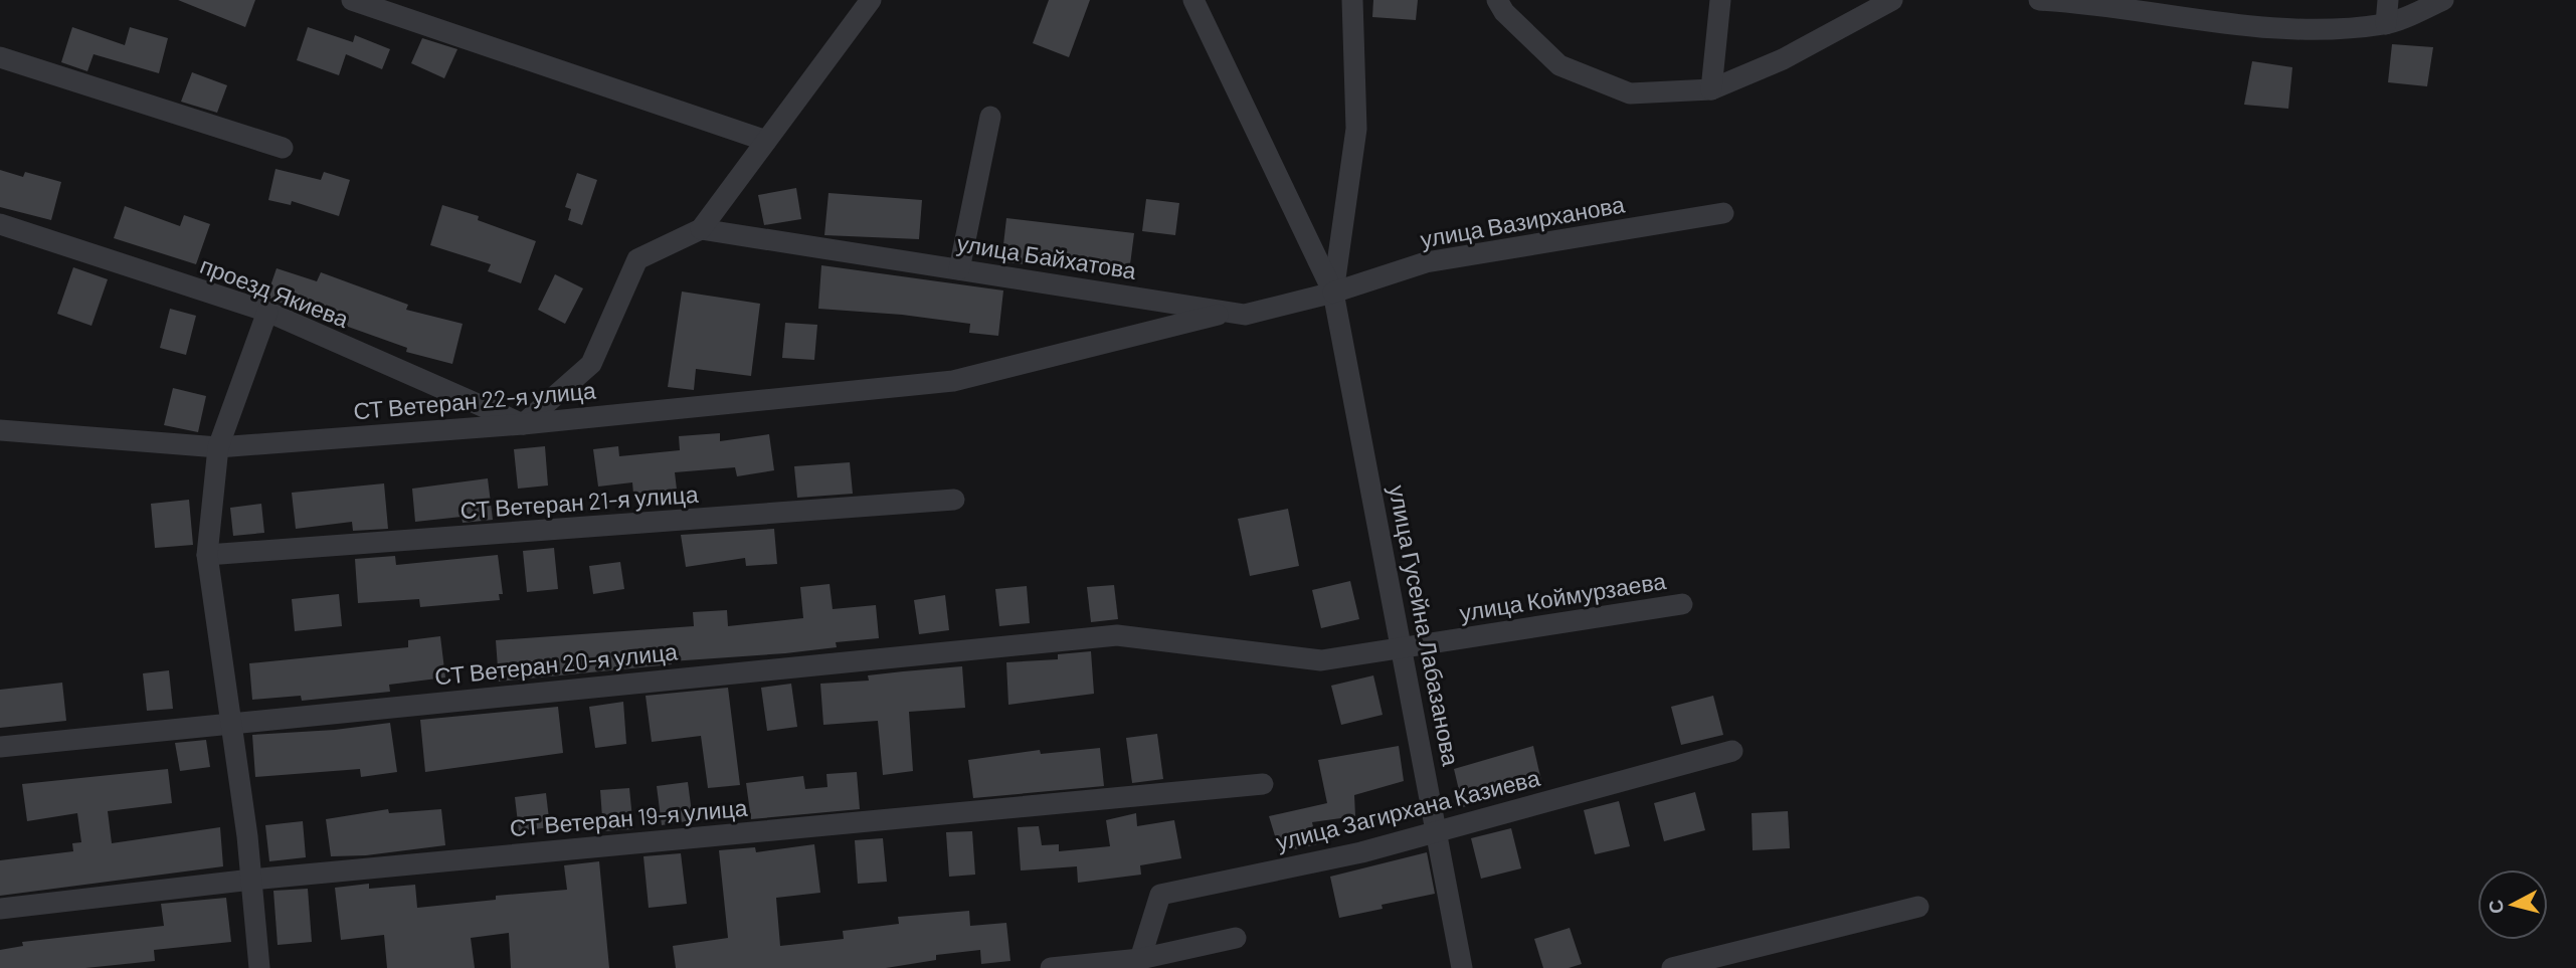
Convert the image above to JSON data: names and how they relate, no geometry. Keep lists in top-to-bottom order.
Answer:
{
  "streets": {
    "street": [
      "улица Вазирханова",
      "улица Байхатова",
      "проезд Якиева",
      "СТ Ветеран 22-я улица",
      "СТ Ветеран 21-я улица",
      "улица Коймурзаева",
      "улица Гусейна Лабазанова",
      "СТ Ветеран 20-я улица",
      "улица Загирхана Казиева",
      "СТ Ветеран 19-я улица"
    ]
  },
  "crossings": [
    ["улица Вазирханова", "улица Байхатова"],
    ["улица Вазирханова", "улица Гусейна Лабазанова"],
    ["улица Байхатова", "СТ Ветеран 22-я улица"],
    ["улица Байхатова", "улица Гусейна Лабазанова"],
    ["проезд Якиева", "СТ Ветеран 22-я улица"],
    ["улица Коймурзаева", "улица Гусейна Лабазанова"],
    ["улица Коймурзаева", "СТ Ветеран 20-я улица"],
    ["улица Гусейна Лабазанова", "улица Загирхана Казиева"]
  ],
  "north": "left"
}
